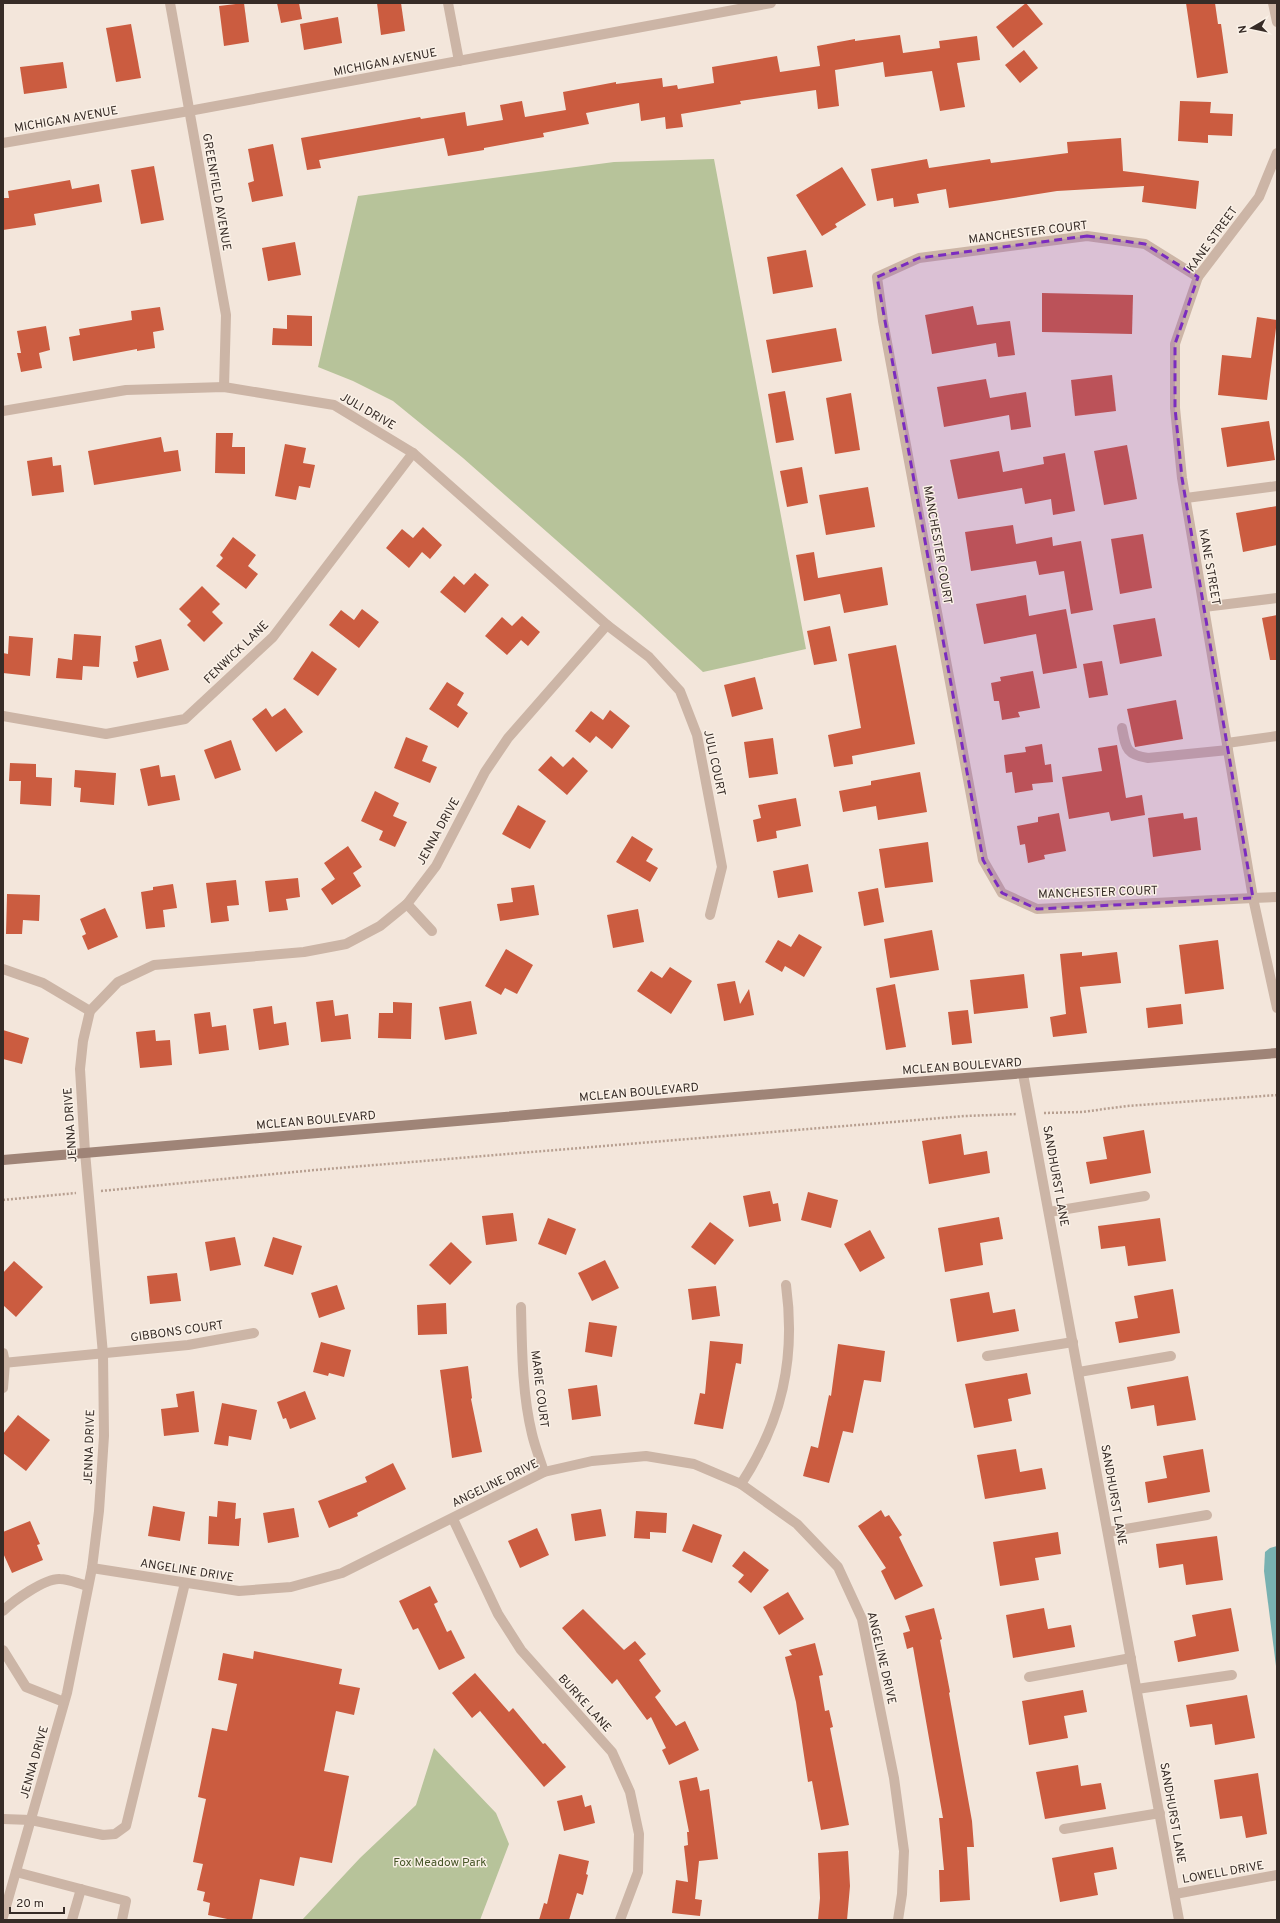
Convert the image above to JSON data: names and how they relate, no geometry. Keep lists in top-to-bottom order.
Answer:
{
  "streets": {
    "main road": ["MCLEAN BOULEVARD"],
    "street": [
      "MICHIGAN AVENUE",
      "GREENFIELD AVENUE",
      "MANCHESTER COURT",
      "KANE STREET",
      "JULI DRIVE",
      "FENWICK LANE",
      "JULI COURT",
      "JENNA DRIVE",
      "SANDHURST LANE",
      "GIBBONS COURT",
      "MARIE COURT",
      "ANGELINE DRIVE",
      "BURKE LANE",
      "LOWELL DRIVE"
    ]
  },
  "crossings": [
    ["MICHIGAN AVENUE", "GREENFIELD AVENUE"],
    ["GREENFIELD AVENUE", "JULI DRIVE"],
    ["MANCHESTER COURT", "KANE STREET"],
    ["JULI DRIVE", "FENWICK LANE"],
    ["JULI DRIVE", "JULI COURT"],
    ["JULI DRIVE", "JENNA DRIVE"],
    ["JULI COURT", "JENNA DRIVE"],
    ["JENNA DRIVE", "MCLEAN BOULEVARD"],
    ["JENNA DRIVE", "GIBBONS COURT"],
    ["JENNA DRIVE", "ANGELINE DRIVE"],
    ["MCLEAN BOULEVARD", "SANDHURST LANE"],
    ["SANDHURST LANE", "LOWELL DRIVE"],
    ["MARIE COURT", "ANGELINE DRIVE"],
    ["ANGELINE DRIVE", "BURKE LANE"]
  ],
  "parks": ["Fox Meadow Park"],
  "scale_bar": "20 m",
  "north": "left"
}
